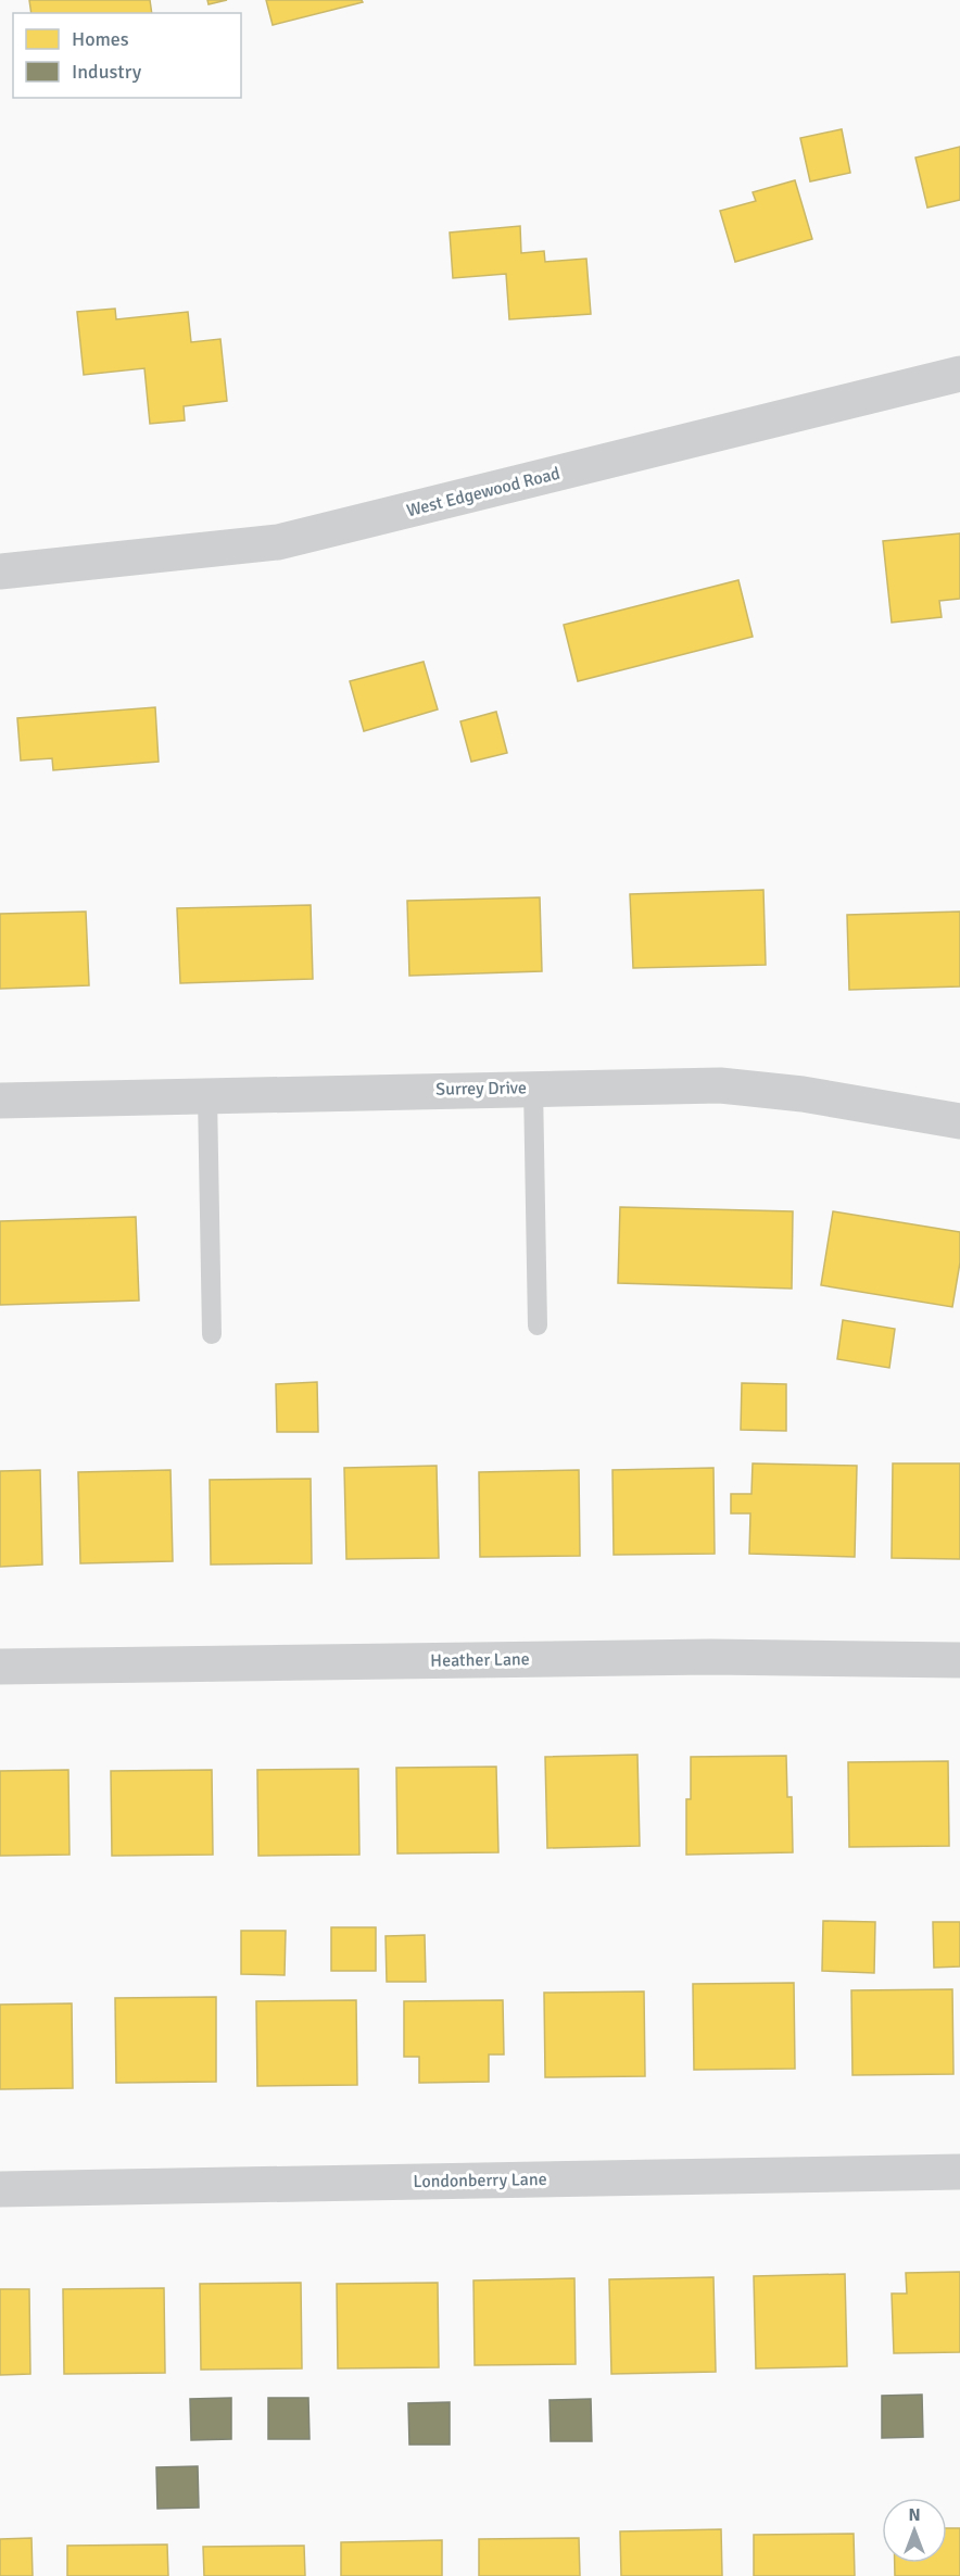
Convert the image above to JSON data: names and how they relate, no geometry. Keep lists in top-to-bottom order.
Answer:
{
  "streets": {
    "street": [
      "West Edgewood Road",
      "Surrey Drive",
      "Heather Lane",
      "Londonberry Lane"
    ]
  },
  "legend": ["Homes", "Industry"],
  "north": "top"
}
